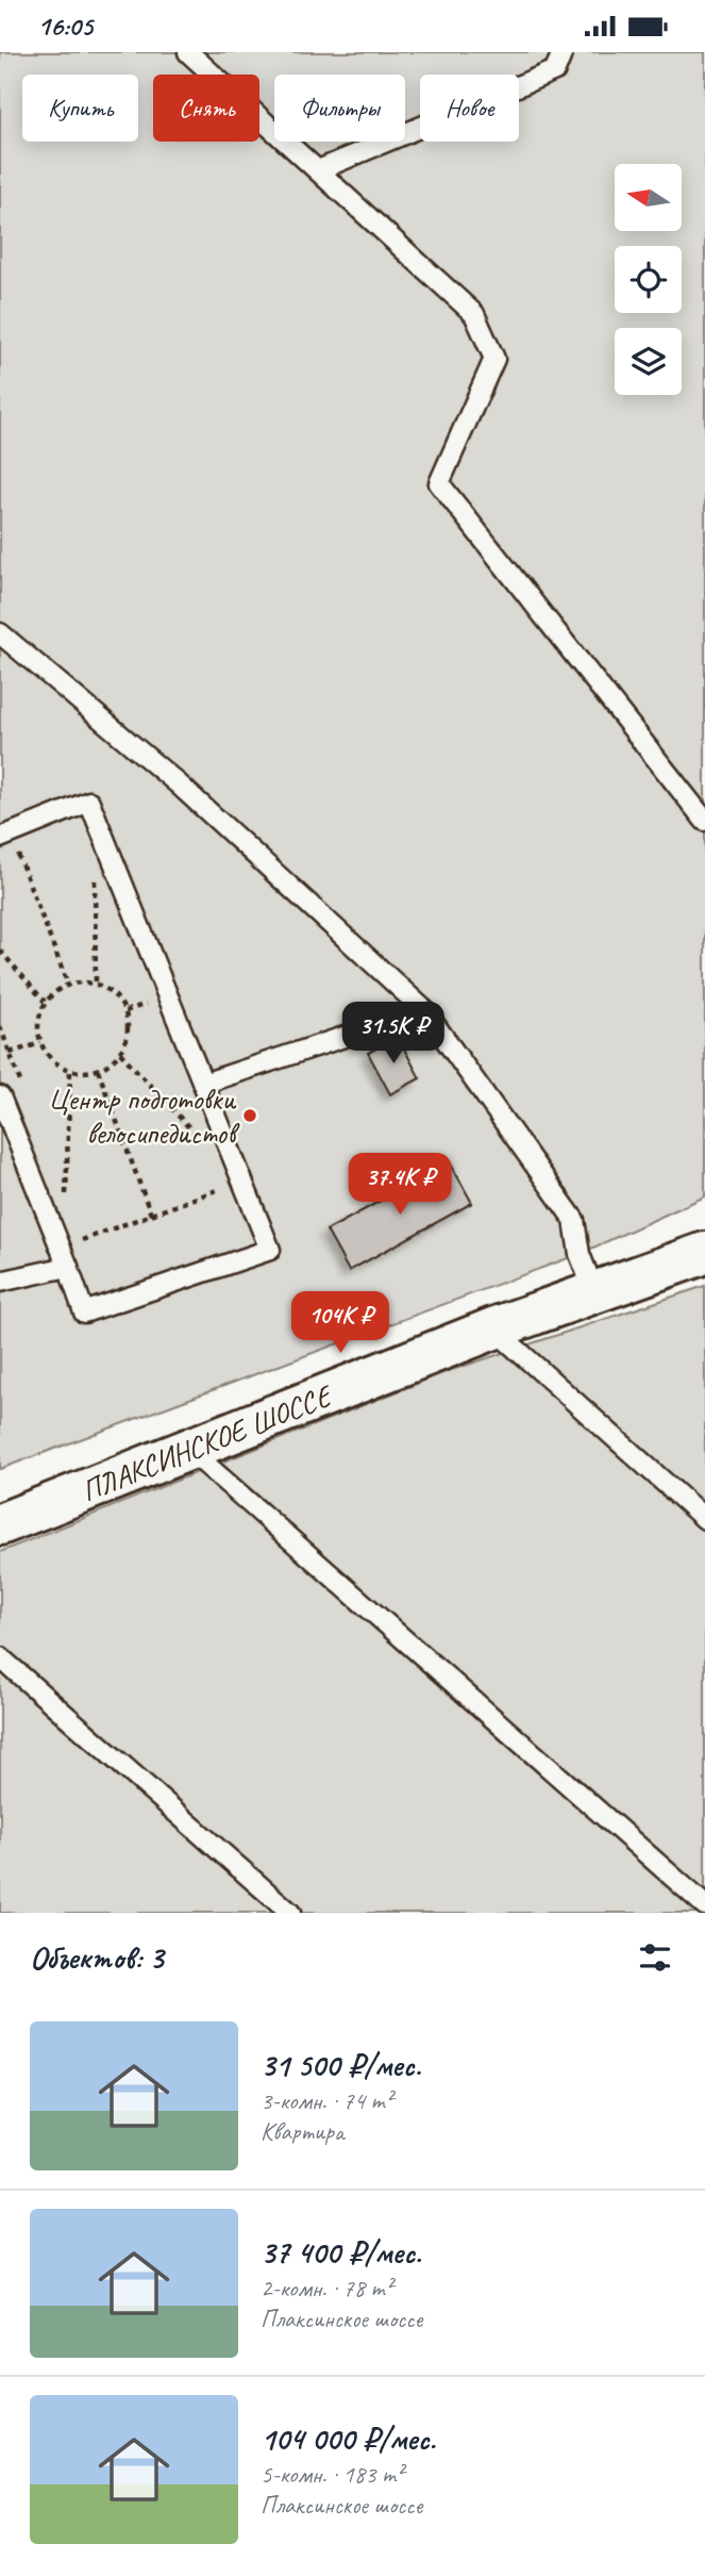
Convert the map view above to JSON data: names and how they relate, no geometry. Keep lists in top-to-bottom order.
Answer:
{
  "streets": {
    "main road": ["ПЛАКСИНСКОЕ ШОССЕ"]
  },
  "places": ["Центр подготовки велосипедистов"],
  "north": "left",
  "page": {
    "status": "16:05",
    "chip": [
      "Купить",
      "Снять",
      "Фильтры",
      "Новое"
    ],
    "price": ["31.5K ₽", "37.4K ₽", "104K ₽"],
    "heading": "Объектов: 3",
    "list": [
      {
        "name": "31 500 ₽/мес.",
        "note": "3-комн. · 74 m² · Квартира"
      },
      {
        "name": "37 400 ₽/мес.",
        "note": "2-комн. · 78 m² · Плаксинское шоссе"
      },
      {
        "name": "104 000 ₽/мес.",
        "note": "5-комн. · 183 m² · Плаксинское шоссе"
      }
    ]
  }
}
